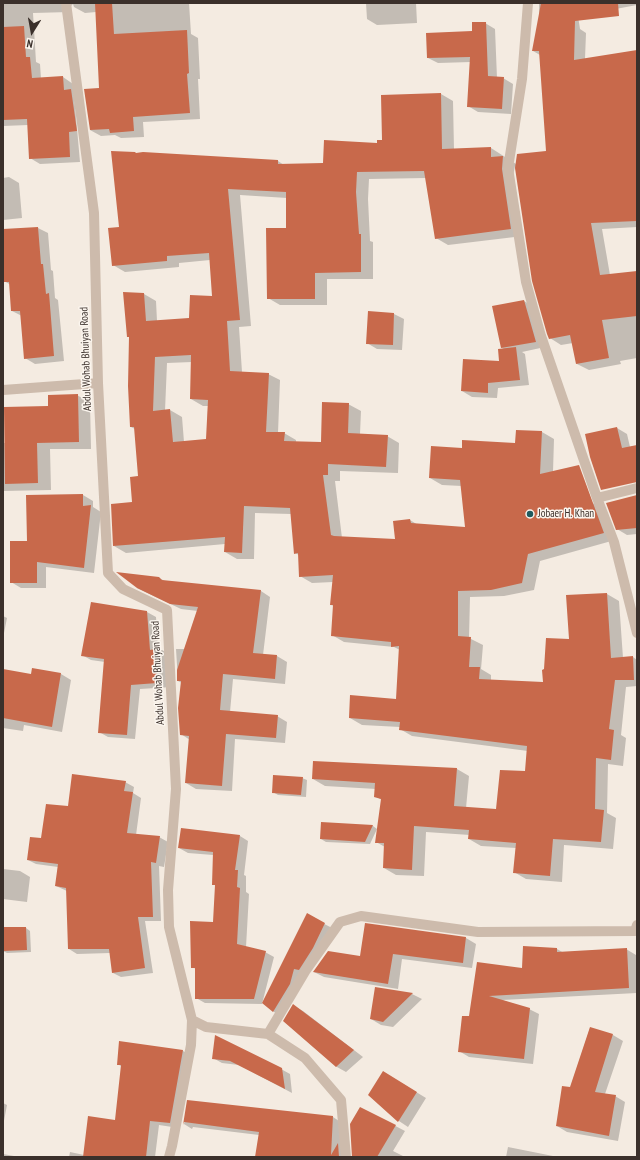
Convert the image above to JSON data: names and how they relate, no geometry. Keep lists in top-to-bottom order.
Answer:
{
  "streets": {
    "street": ["Abdul Wohab Bhuiyan Road"]
  },
  "places": ["Jobaer H. Khan"],
  "north": "bottom"
}
